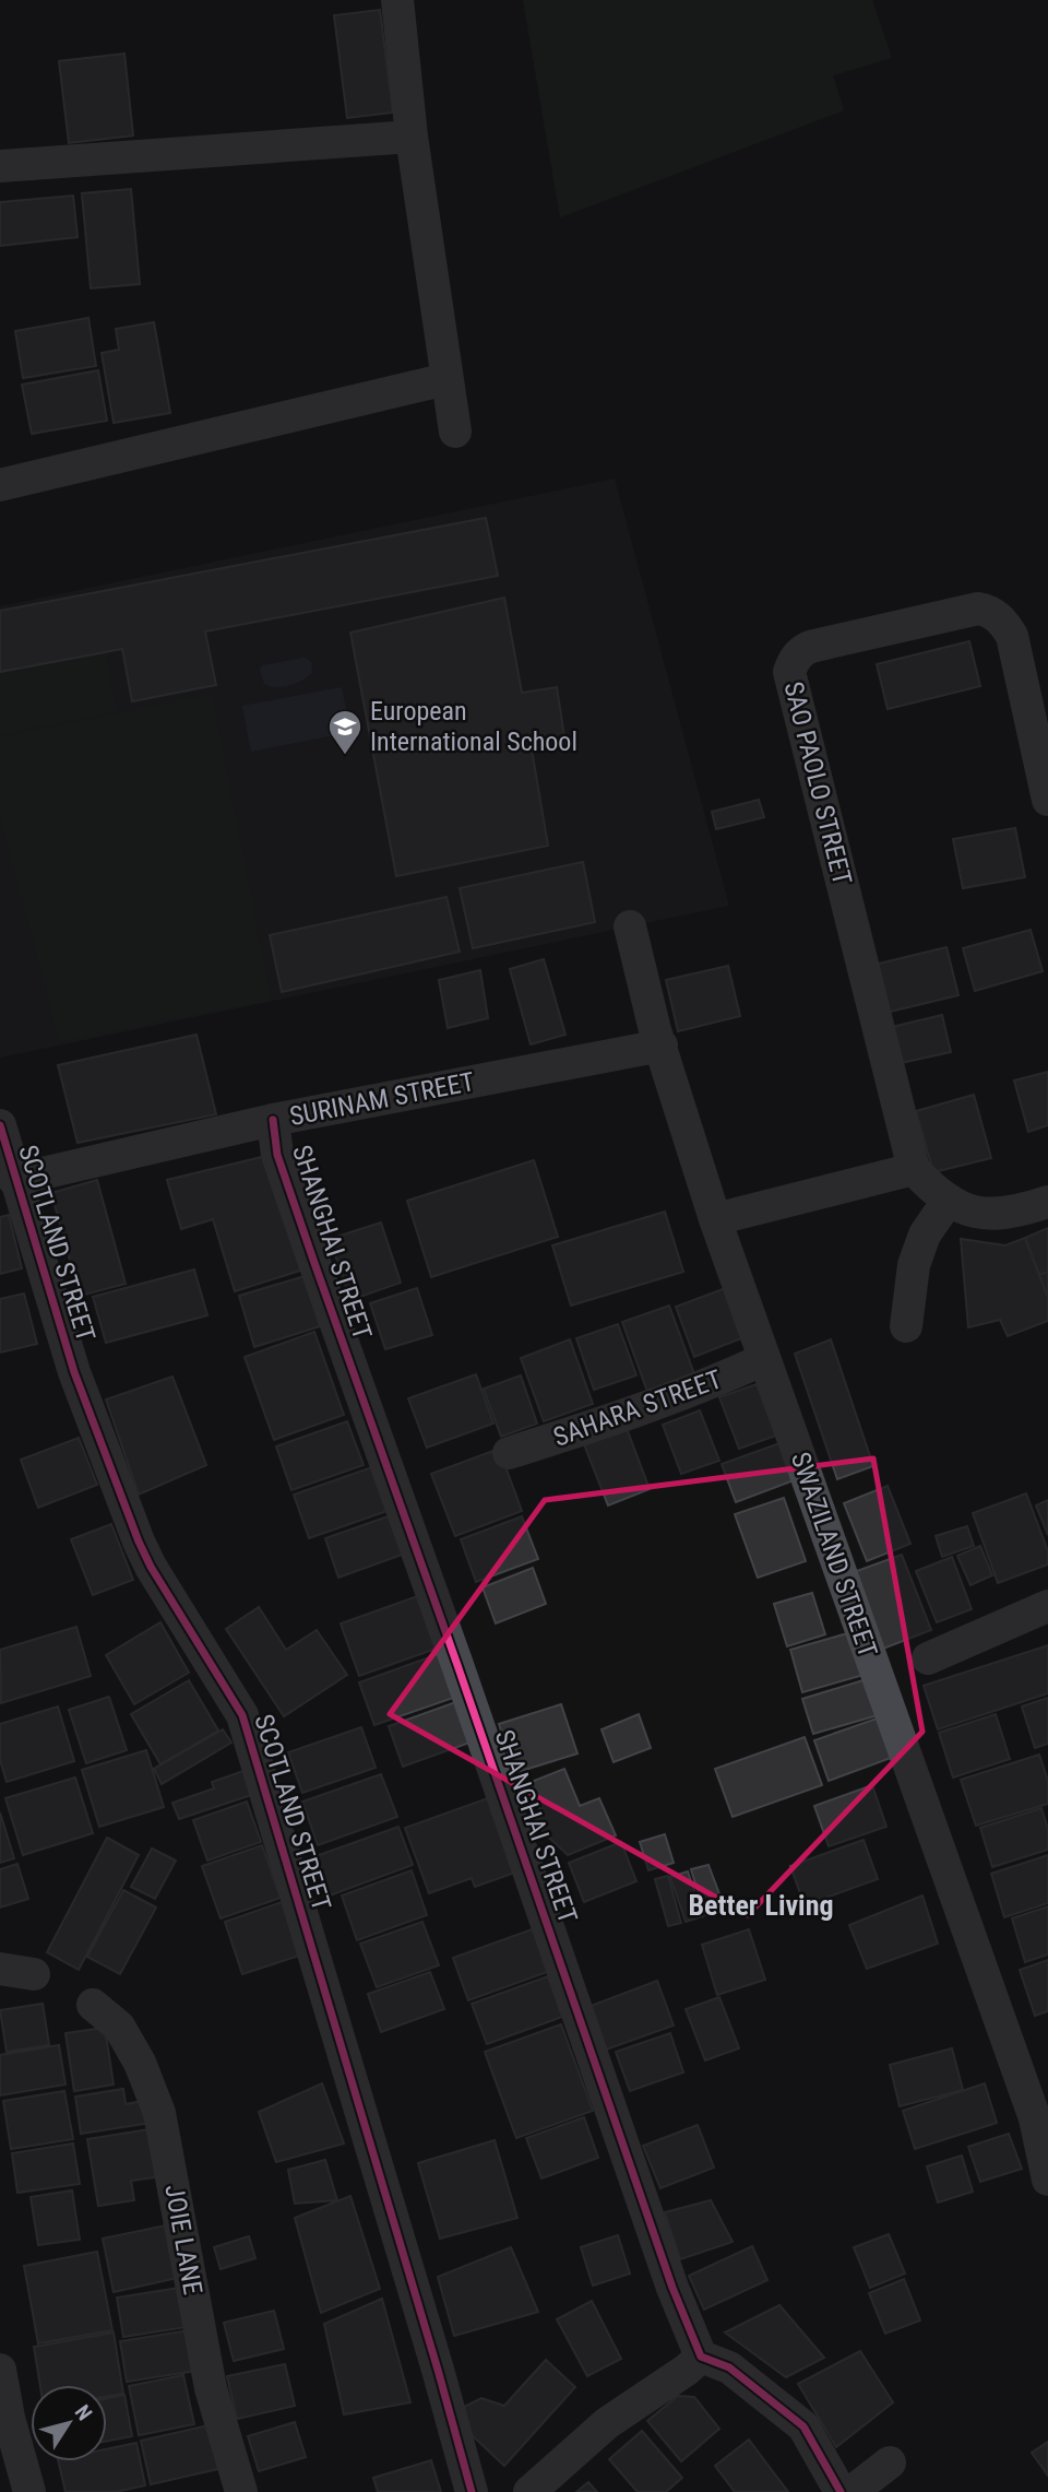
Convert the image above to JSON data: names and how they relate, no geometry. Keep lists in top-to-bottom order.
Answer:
{
  "streets": {
    "street": [
      "SAO PAOLO STREET",
      "SURINAM STREET",
      "SHANGHAI STREET",
      "SCOTLAND STREET",
      "SAHARA STREET",
      "SWAZILAND STREET",
      "JOIE LANE"
    ]
  },
  "crossings": [
    ["SURINAM STREET", "SHANGHAI STREET"],
    ["SURINAM STREET", "SCOTLAND STREET"],
    ["SURINAM STREET", "SWAZILAND STREET"],
    ["SAHARA STREET", "SWAZILAND STREET"]
  ],
  "districts": ["Better Living"],
  "places": {
    "school or university": ["European International School"]
  },
  "north": "top right"
}
